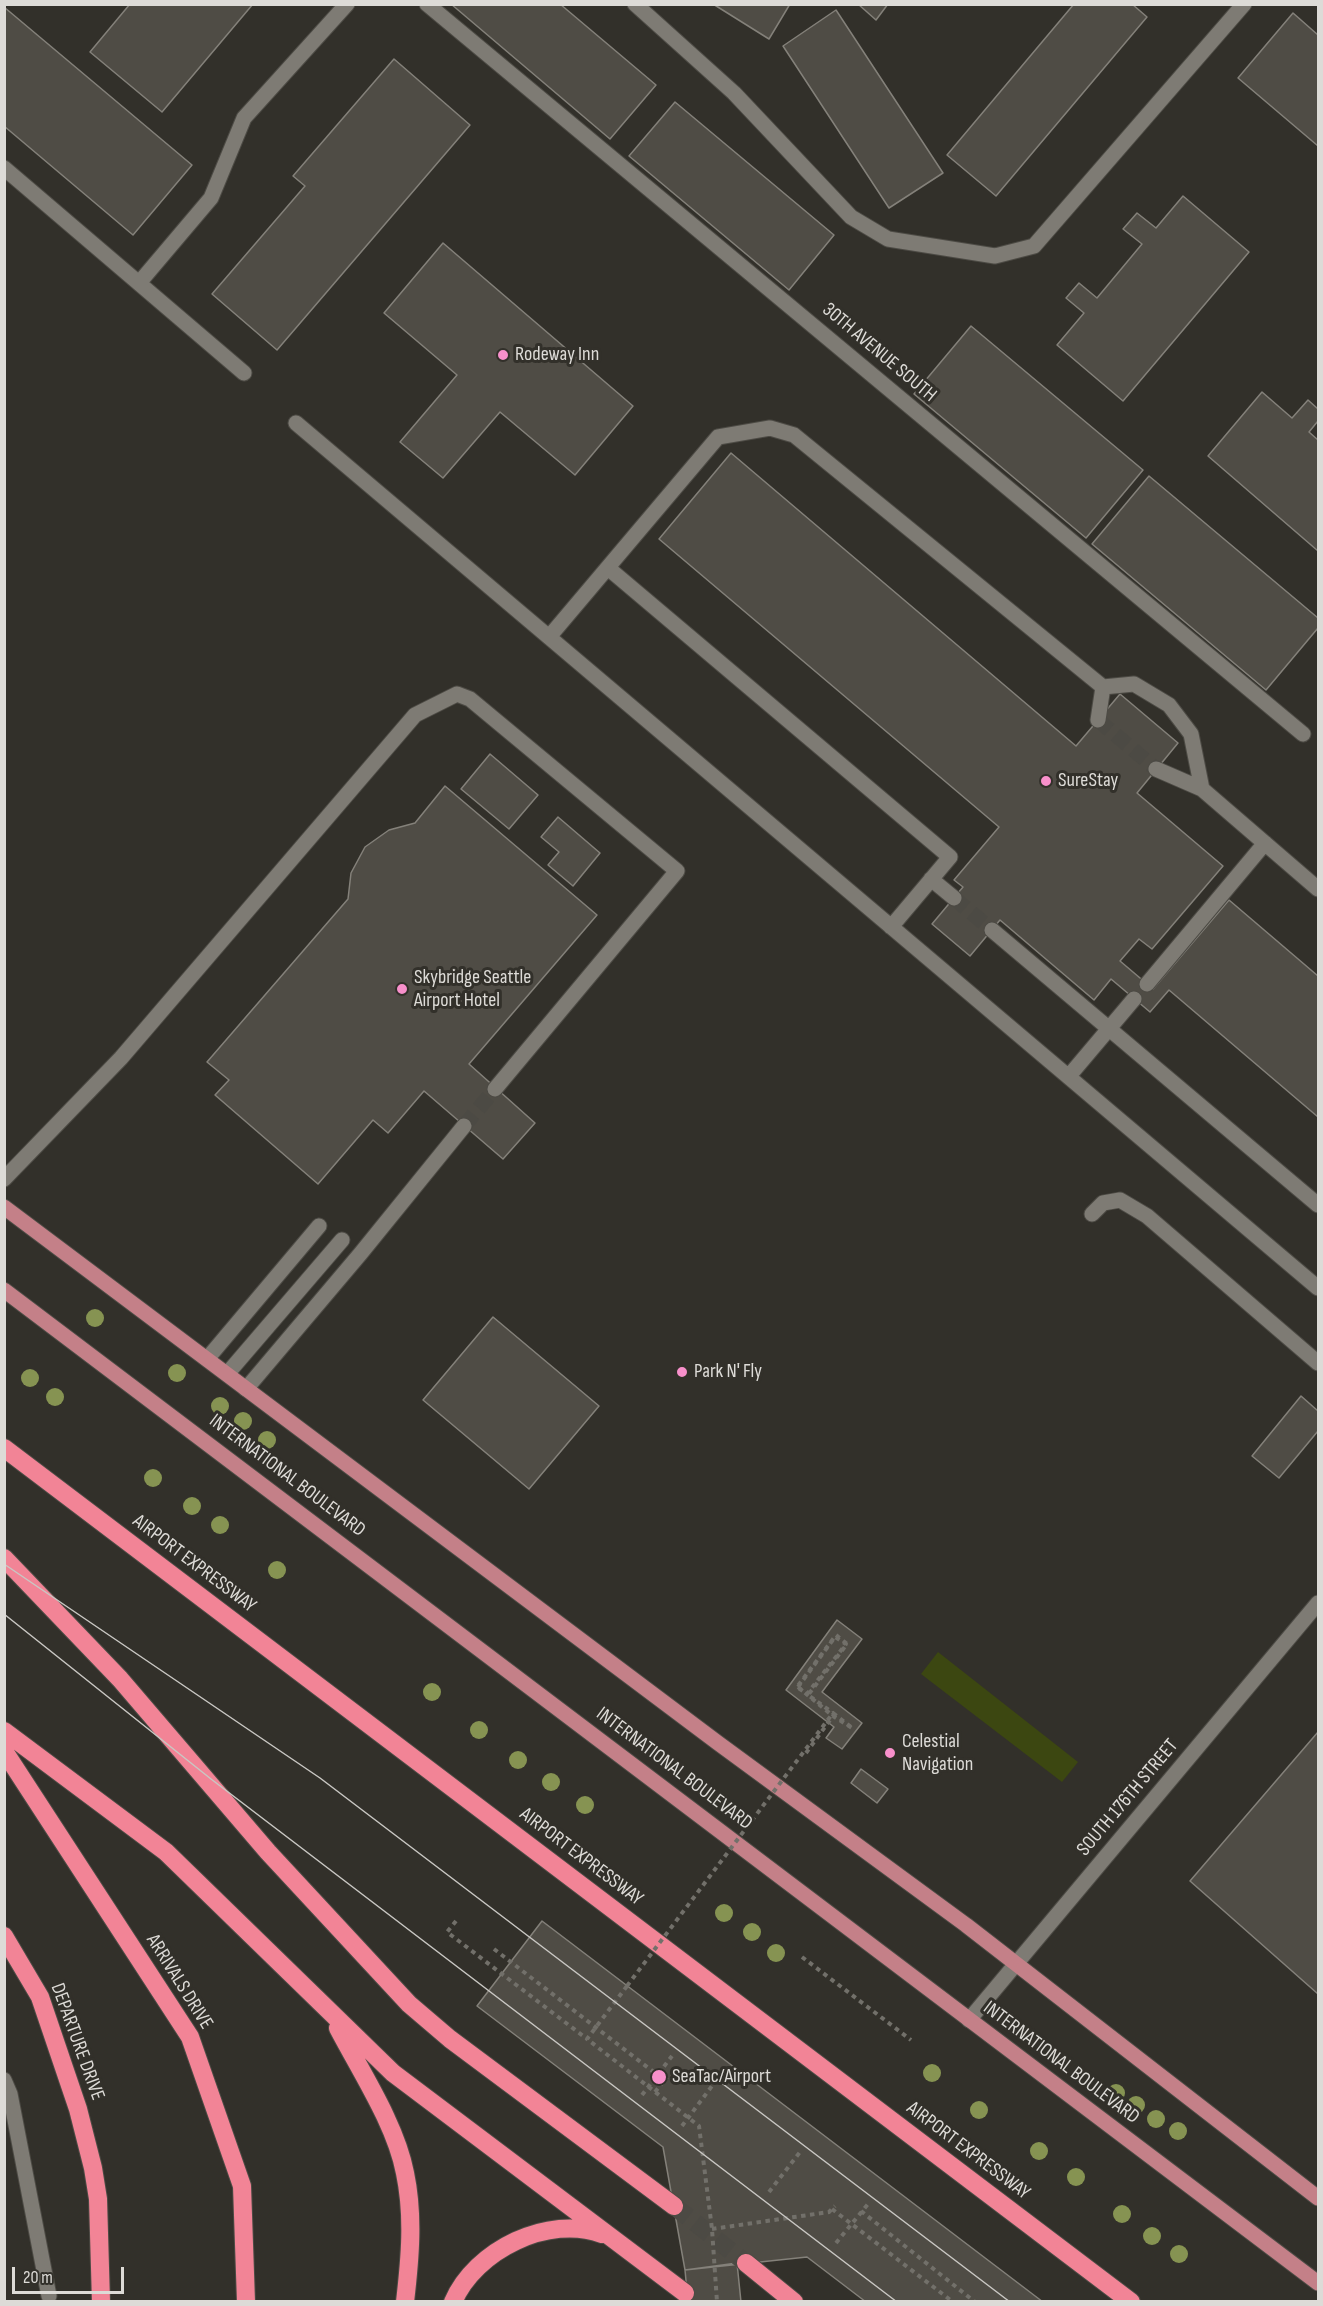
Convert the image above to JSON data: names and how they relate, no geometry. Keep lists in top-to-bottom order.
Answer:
{
  "streets": {
    "highway": ["AIRPORT EXPRESSWAY", "ARRIVALS DRIVE", "DEPARTURE DRIVE"],
    "main road": ["INTERNATIONAL BOULEVARD"],
    "street": ["30TH AVENUE SOUTH", "SOUTH 176TH STREET"]
  },
  "crossings": [
    ["INTERNATIONAL BOULEVARD", "SOUTH 176TH STREET"]
  ],
  "places": [
    "Rodeway Inn",
    "SureStay",
    "Skybridge Seattle Airport Hotel",
    "Park N' Fly",
    "Celestial Navigation",
    "SeaTac/Airport"
  ],
  "scale_bar": "20 m"
}
